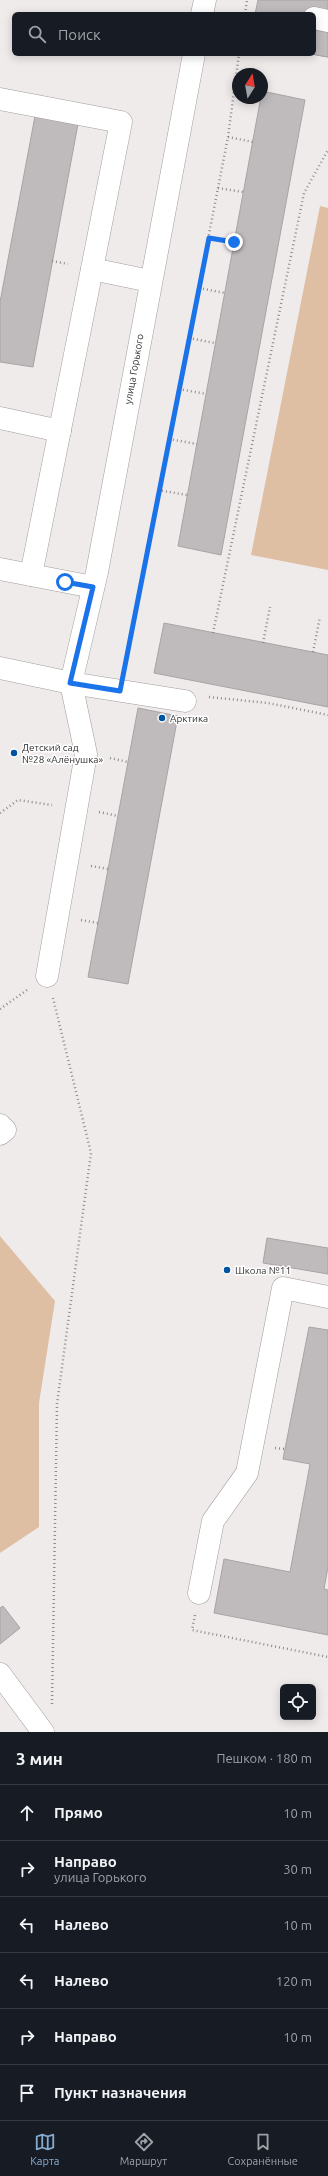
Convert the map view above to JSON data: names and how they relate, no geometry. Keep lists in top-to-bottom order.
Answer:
{
  "streets": {
    "street": ["улица Горького"]
  },
  "places": ["Арктика", "Детский сад №28 «Алёнушка»", "Школа №11"],
  "north": "top",
  "page": {
    "search": "Поиск",
    "heading": ["3 мин", "Пешком · 180 m"],
    "list": [
      ["Прямо", "10 m"],
      ["Направо", "улица Горького", "30 m"],
      ["Налево", "10 m"],
      ["Налево", "120 m"],
      ["Направо", "10 m"],
      "Пункт назначения"
    ],
    "nav": ["Карта", "Маршрут", "Сохранённые"]
  }
}
